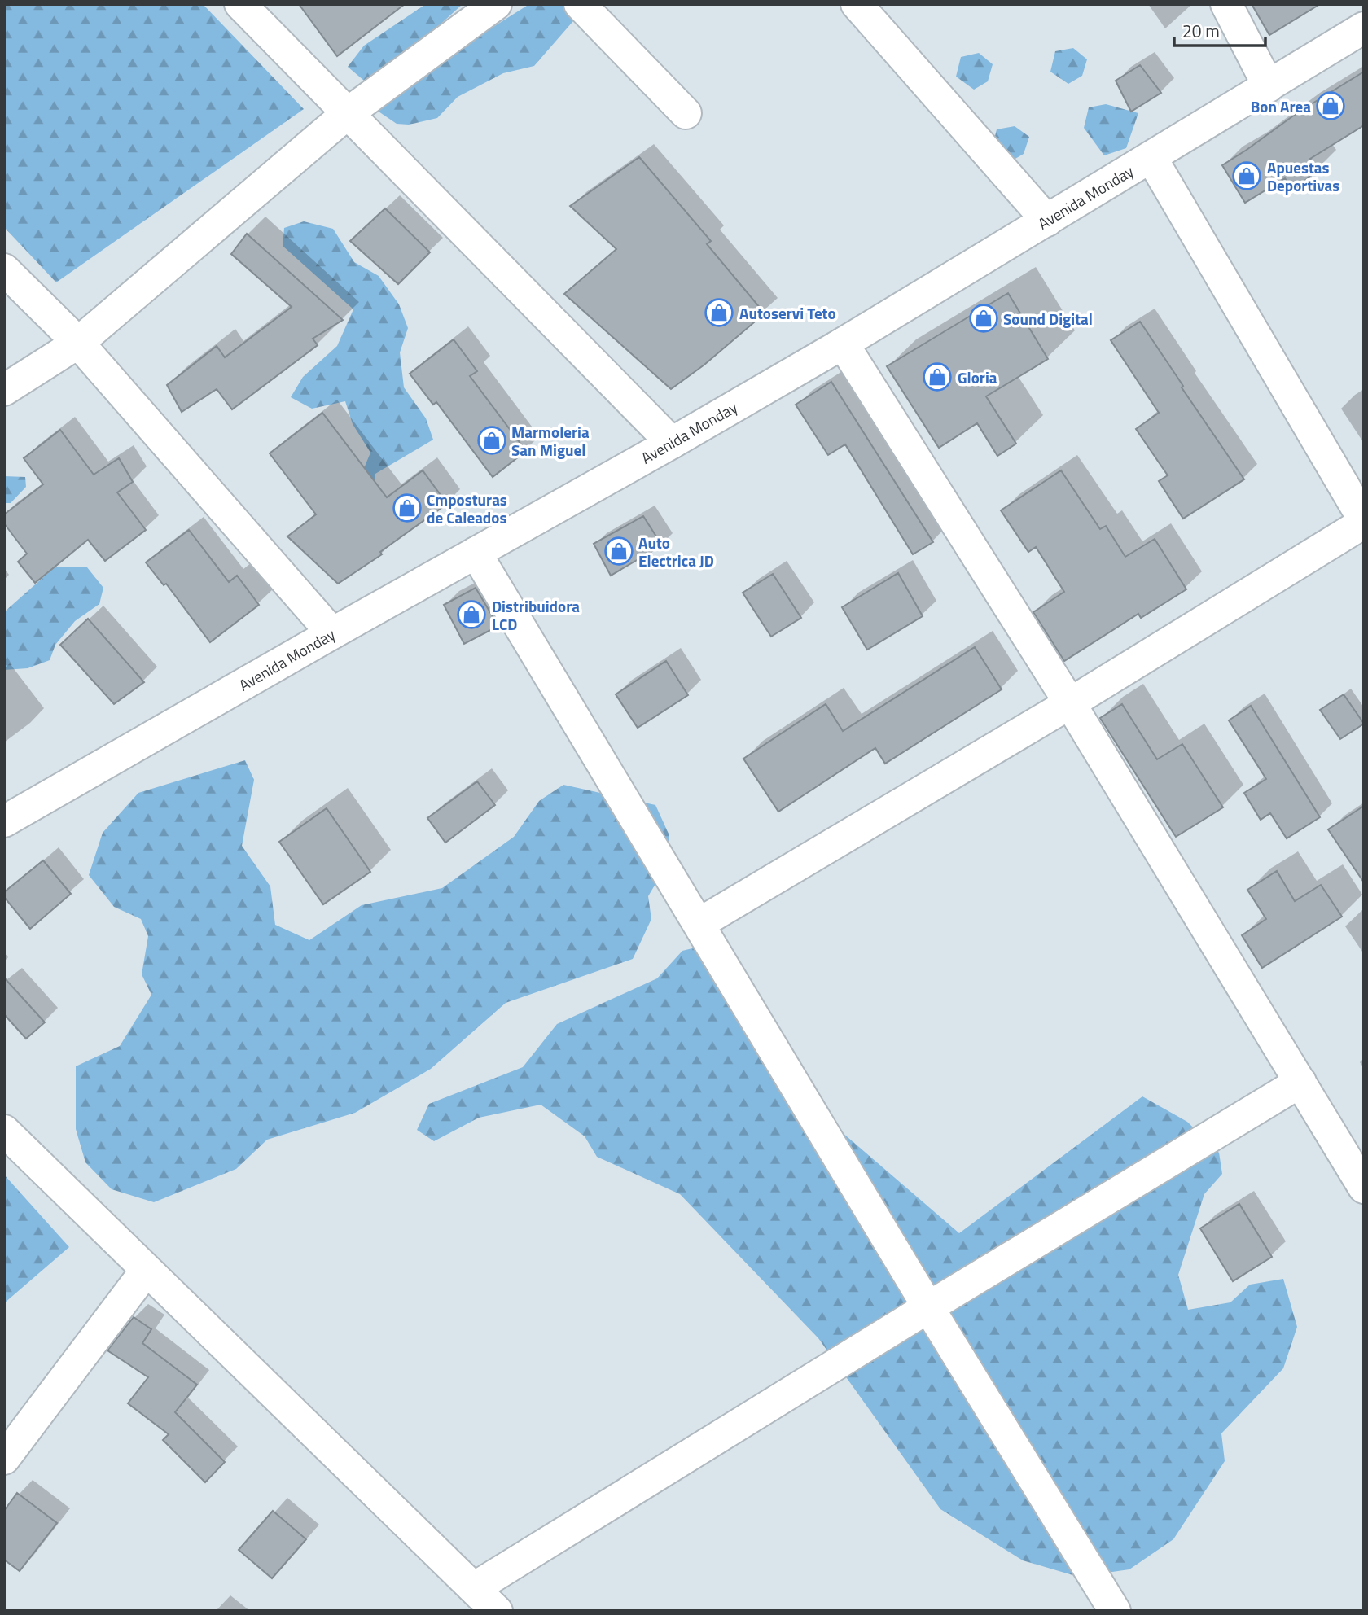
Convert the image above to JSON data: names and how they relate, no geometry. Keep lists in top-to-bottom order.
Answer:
{
  "streets": {
    "street": ["Avenida Monday"]
  },
  "places": {
    "shop": [
      "Bon Area",
      "Apuestas Deportivas",
      "Autoservi Teto",
      "Sound Digital",
      "Gloria",
      "Marmoleria San Miguel",
      "Cmposturas de Caleados",
      "Auto Electrica JD",
      "Distribuidora LCD"
    ]
  },
  "scale_bar": "20 m"
}
